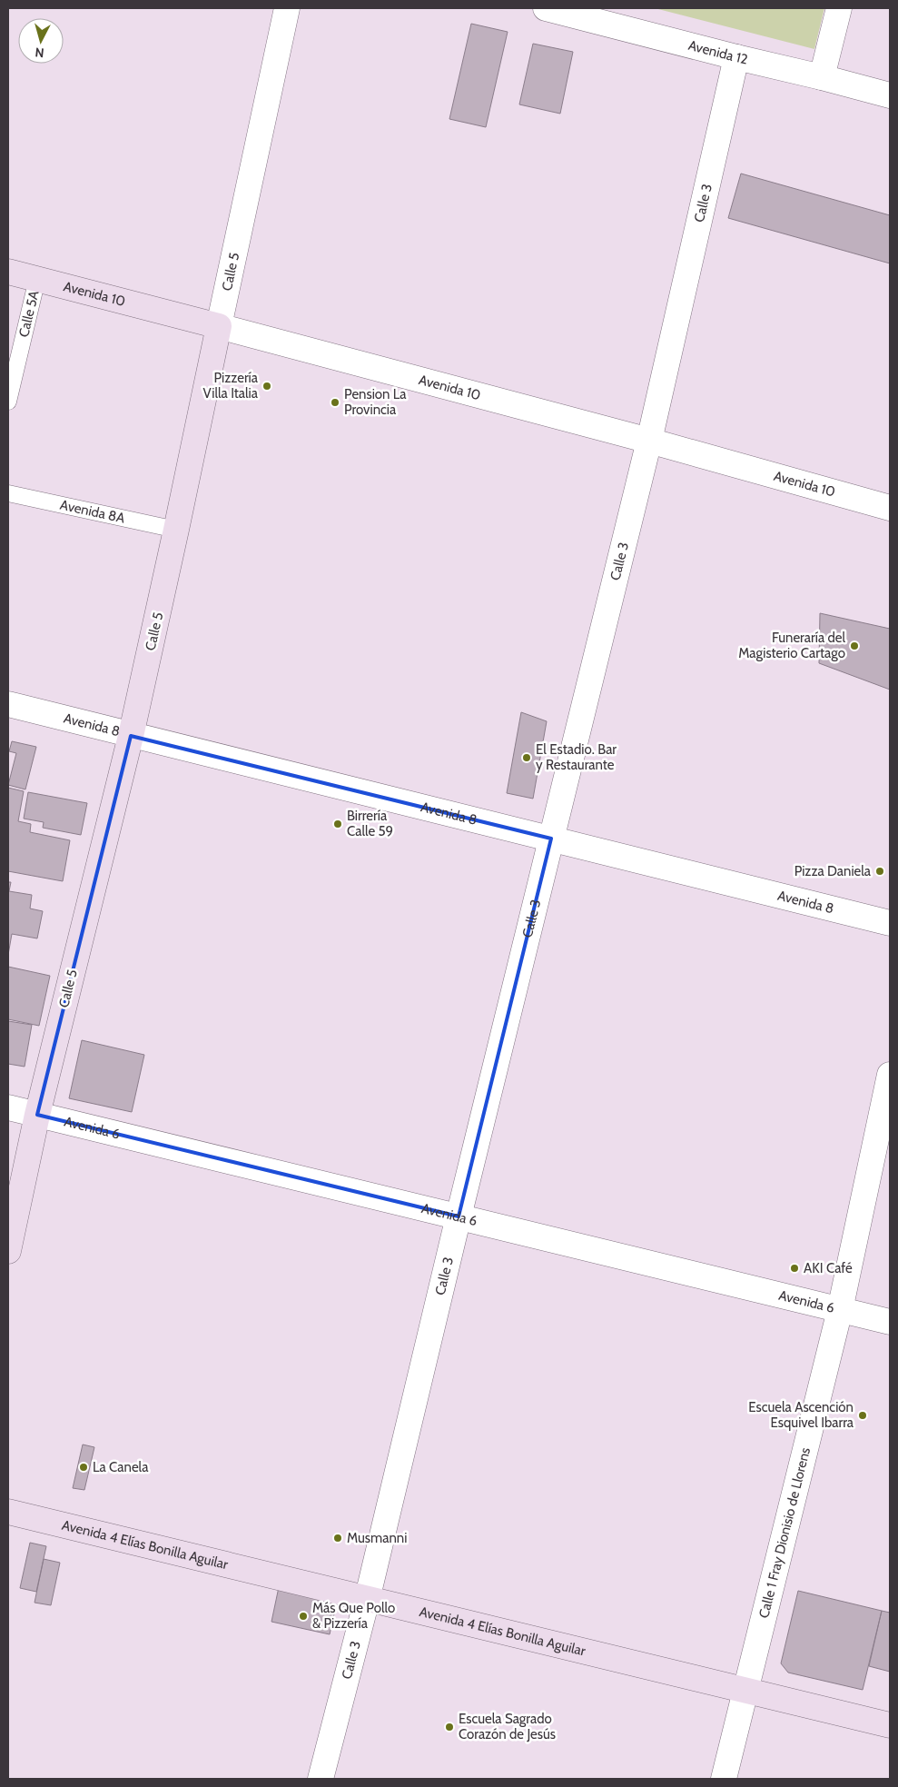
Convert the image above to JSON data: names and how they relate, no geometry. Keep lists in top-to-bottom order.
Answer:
{
  "streets": {
    "main road": ["Calle 5", "Avenida 10", "Avenida 4 Elías Bonilla Aguilar"],
    "street": [
      "Avenida 12",
      "Calle 3",
      "Avenida 8",
      "Avenida 6",
      "Calle 1 Fray Dionisio de Llorens"
    ],
    "lane": ["Calle 5A", "Avenida 8A"]
  },
  "crossings": [
    ["Avenida 12", "Calle 3"],
    ["Calle 3", "Avenida 10"],
    ["Calle 3", "Avenida 8"],
    ["Calle 3", "Avenida 6"],
    ["Calle 3", "Avenida 4 Elías Bonilla Aguilar"],
    ["Calle 5", "Avenida 10"],
    ["Calle 5", "Avenida 8A"],
    ["Calle 5", "Avenida 8"],
    ["Calle 5", "Avenida 6"],
    ["Avenida 10", "Calle 5A"],
    ["Avenida 6", "Calle 1 Fray Dionisio de Llorens"],
    ["Calle 1 Fray Dionisio de Llorens", "Avenida 4 Elías Bonilla Aguilar"]
  ],
  "places": [
    "Pizzería Villa Italia",
    "Pension La Provincia",
    "Funeraría del Magisterio Cartago",
    "El Estadio. Bar y Restaurante",
    "Birrería Calle 59",
    "Pizza Daniela",
    "AKI Café",
    "Escuela Ascención Esquivel Ibarra",
    "La Canela",
    "Musmanni",
    "Más Que Pollo & Pizzería",
    "Escuela Sagrado Corazón de Jesús"
  ],
  "north": "bottom"
}
